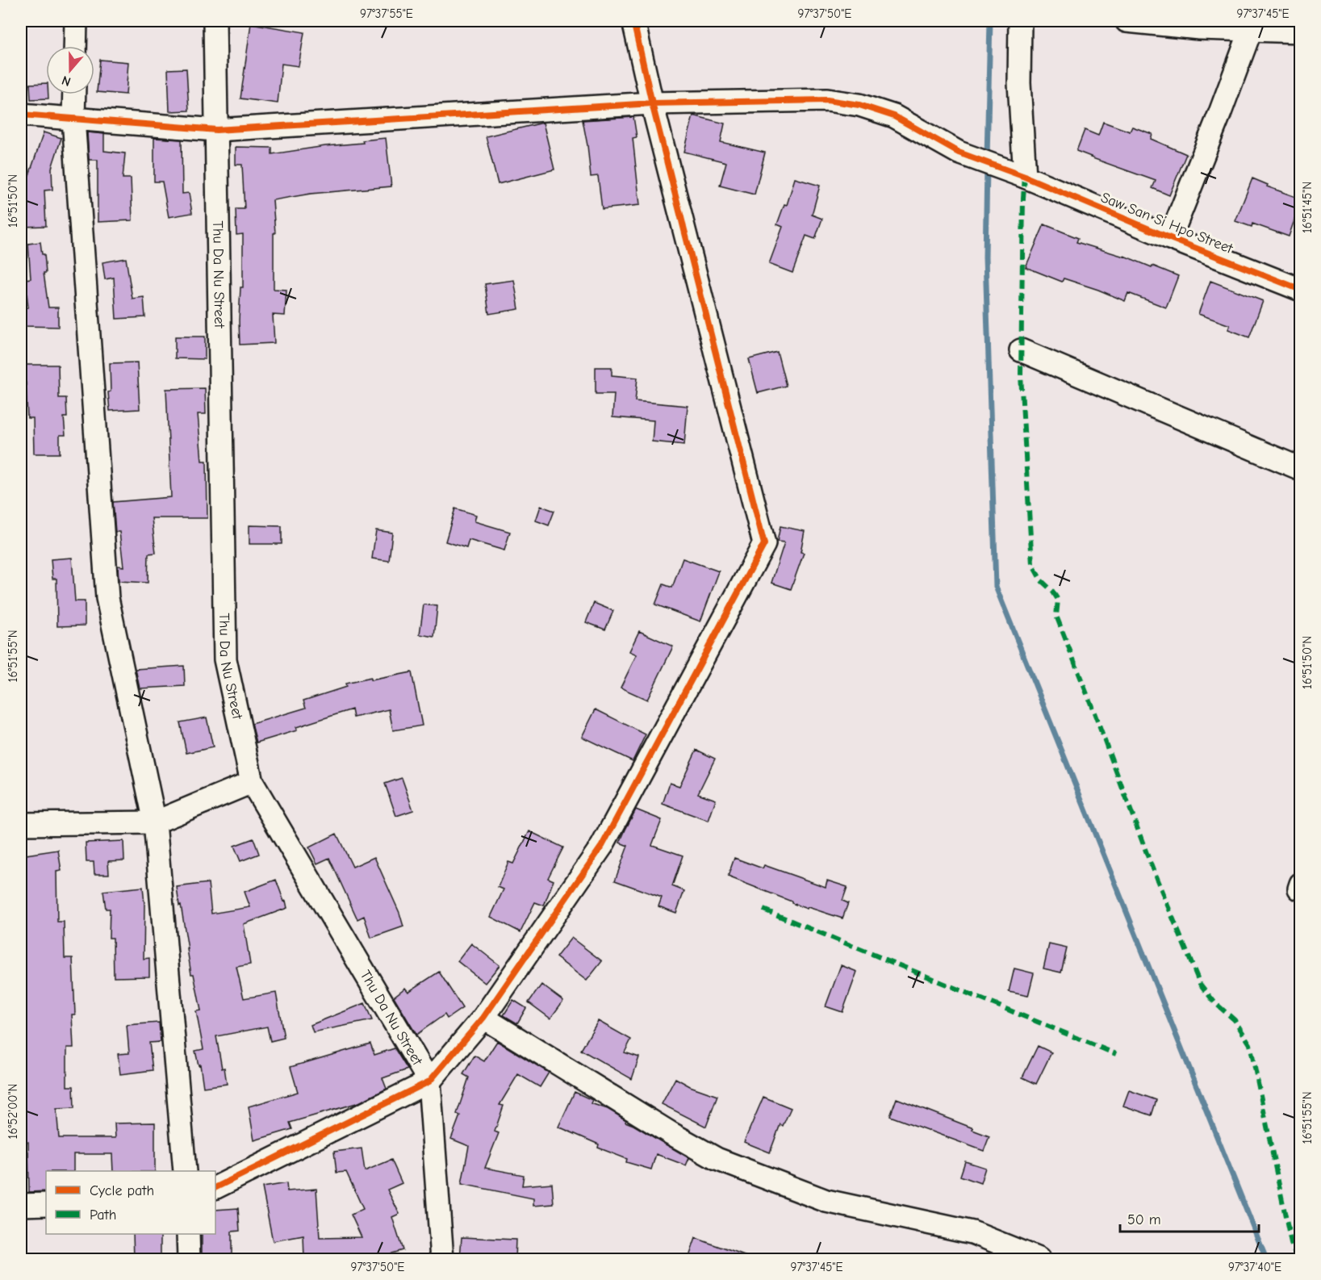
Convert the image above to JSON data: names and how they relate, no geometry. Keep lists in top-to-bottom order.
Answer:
{
  "streets": {
    "street": ["Saw San Si Hpo Street", "Thu Da Nu Street"]
  },
  "crossings": [
    ["Saw San Si Hpo Street", "Thu Da Nu Street"]
  ],
  "legend": ["Cycle path", "Path"],
  "scale_bar": "50 m",
  "north": "bottom",
  "coordinates": [
    "97°37'55\"E",
    "97°37'50\"E",
    "97°37'45\"E",
    "16°51'50\"N",
    "16°51'45\"N",
    "16°51'55\"N",
    "16°52'00\"N",
    "97°37'40\"E"
  ]
}
